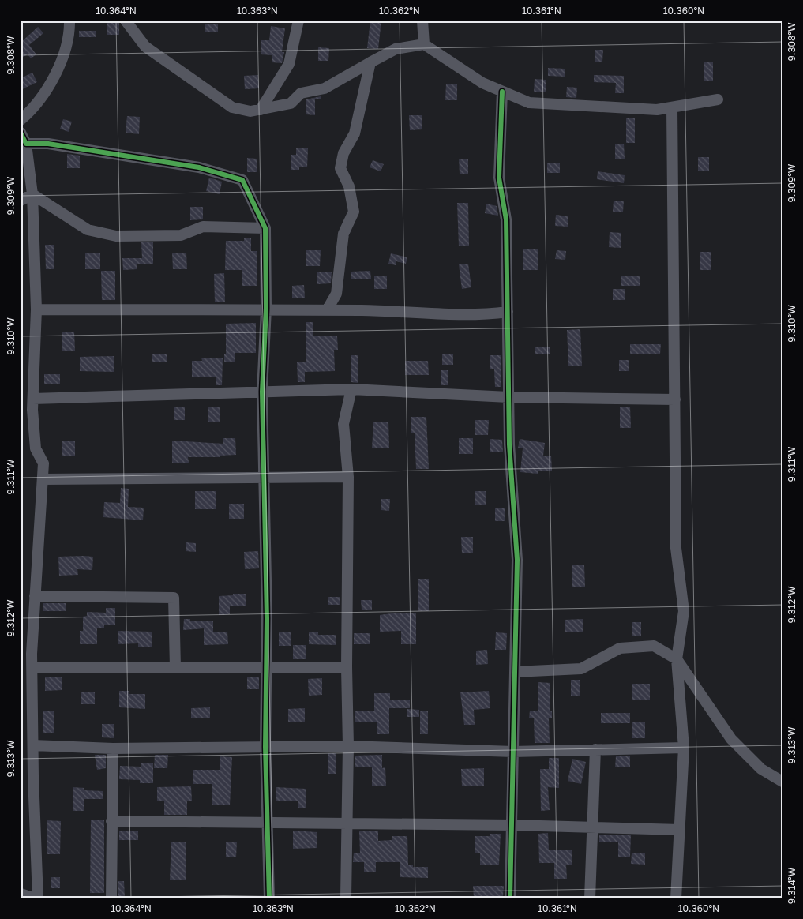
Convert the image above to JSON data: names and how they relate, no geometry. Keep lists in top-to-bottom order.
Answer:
{
  "coordinates": [
    "10.364°N",
    "10.363°N",
    "10.362°N",
    "10.361°N",
    "10.360°N",
    "9.308°W",
    "9.309°W",
    "9.310°W",
    "9.311°W",
    "9.312°W",
    "9.313°W",
    "9.314°W"
  ]
}
